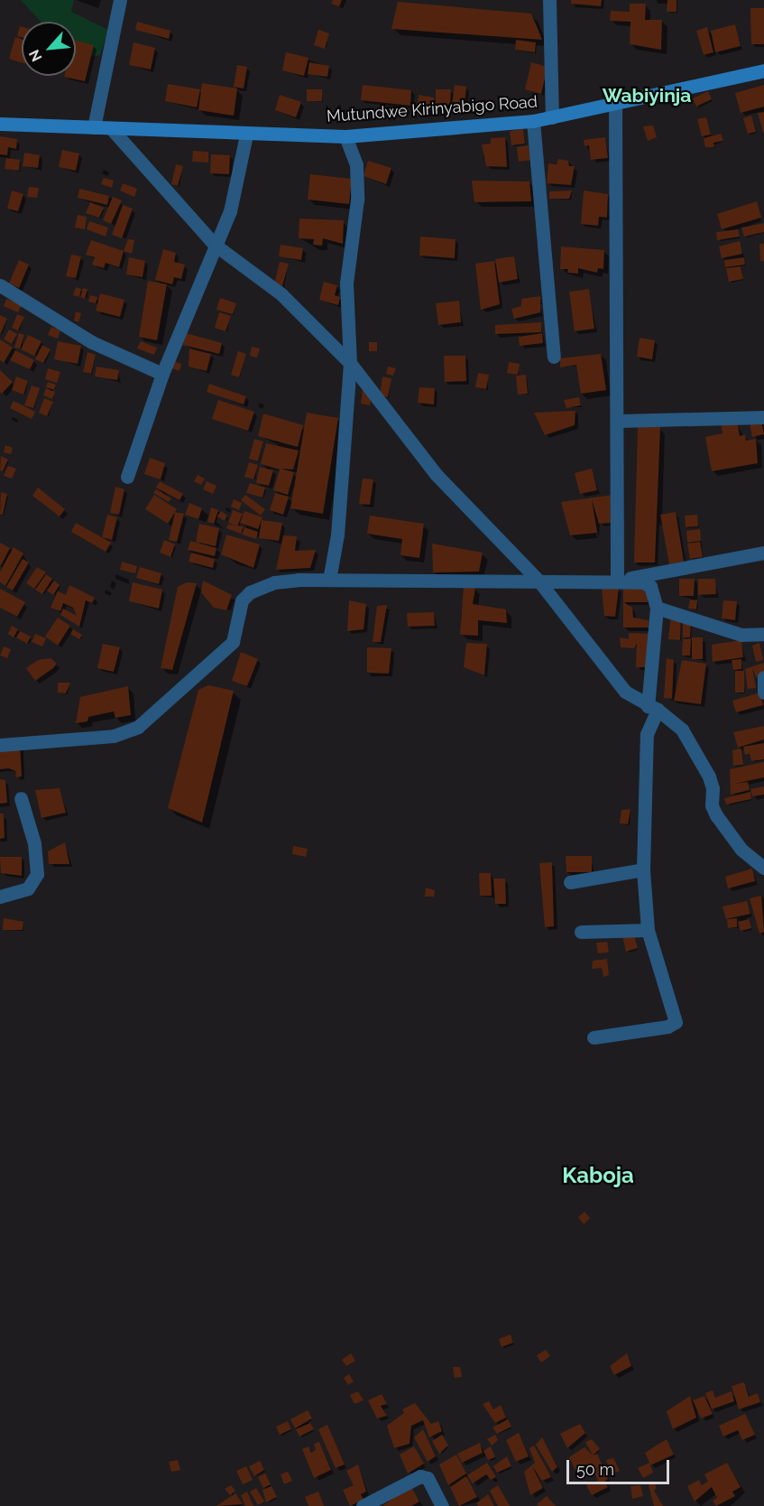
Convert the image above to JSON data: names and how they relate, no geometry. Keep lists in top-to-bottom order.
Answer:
{
  "streets": {
    "street": ["Mutundwe Kirinyabigo Road"]
  },
  "districts": ["Wabiyinja", "Kaboja"],
  "scale_bar": "50 m",
  "north": "bottom left"
}
